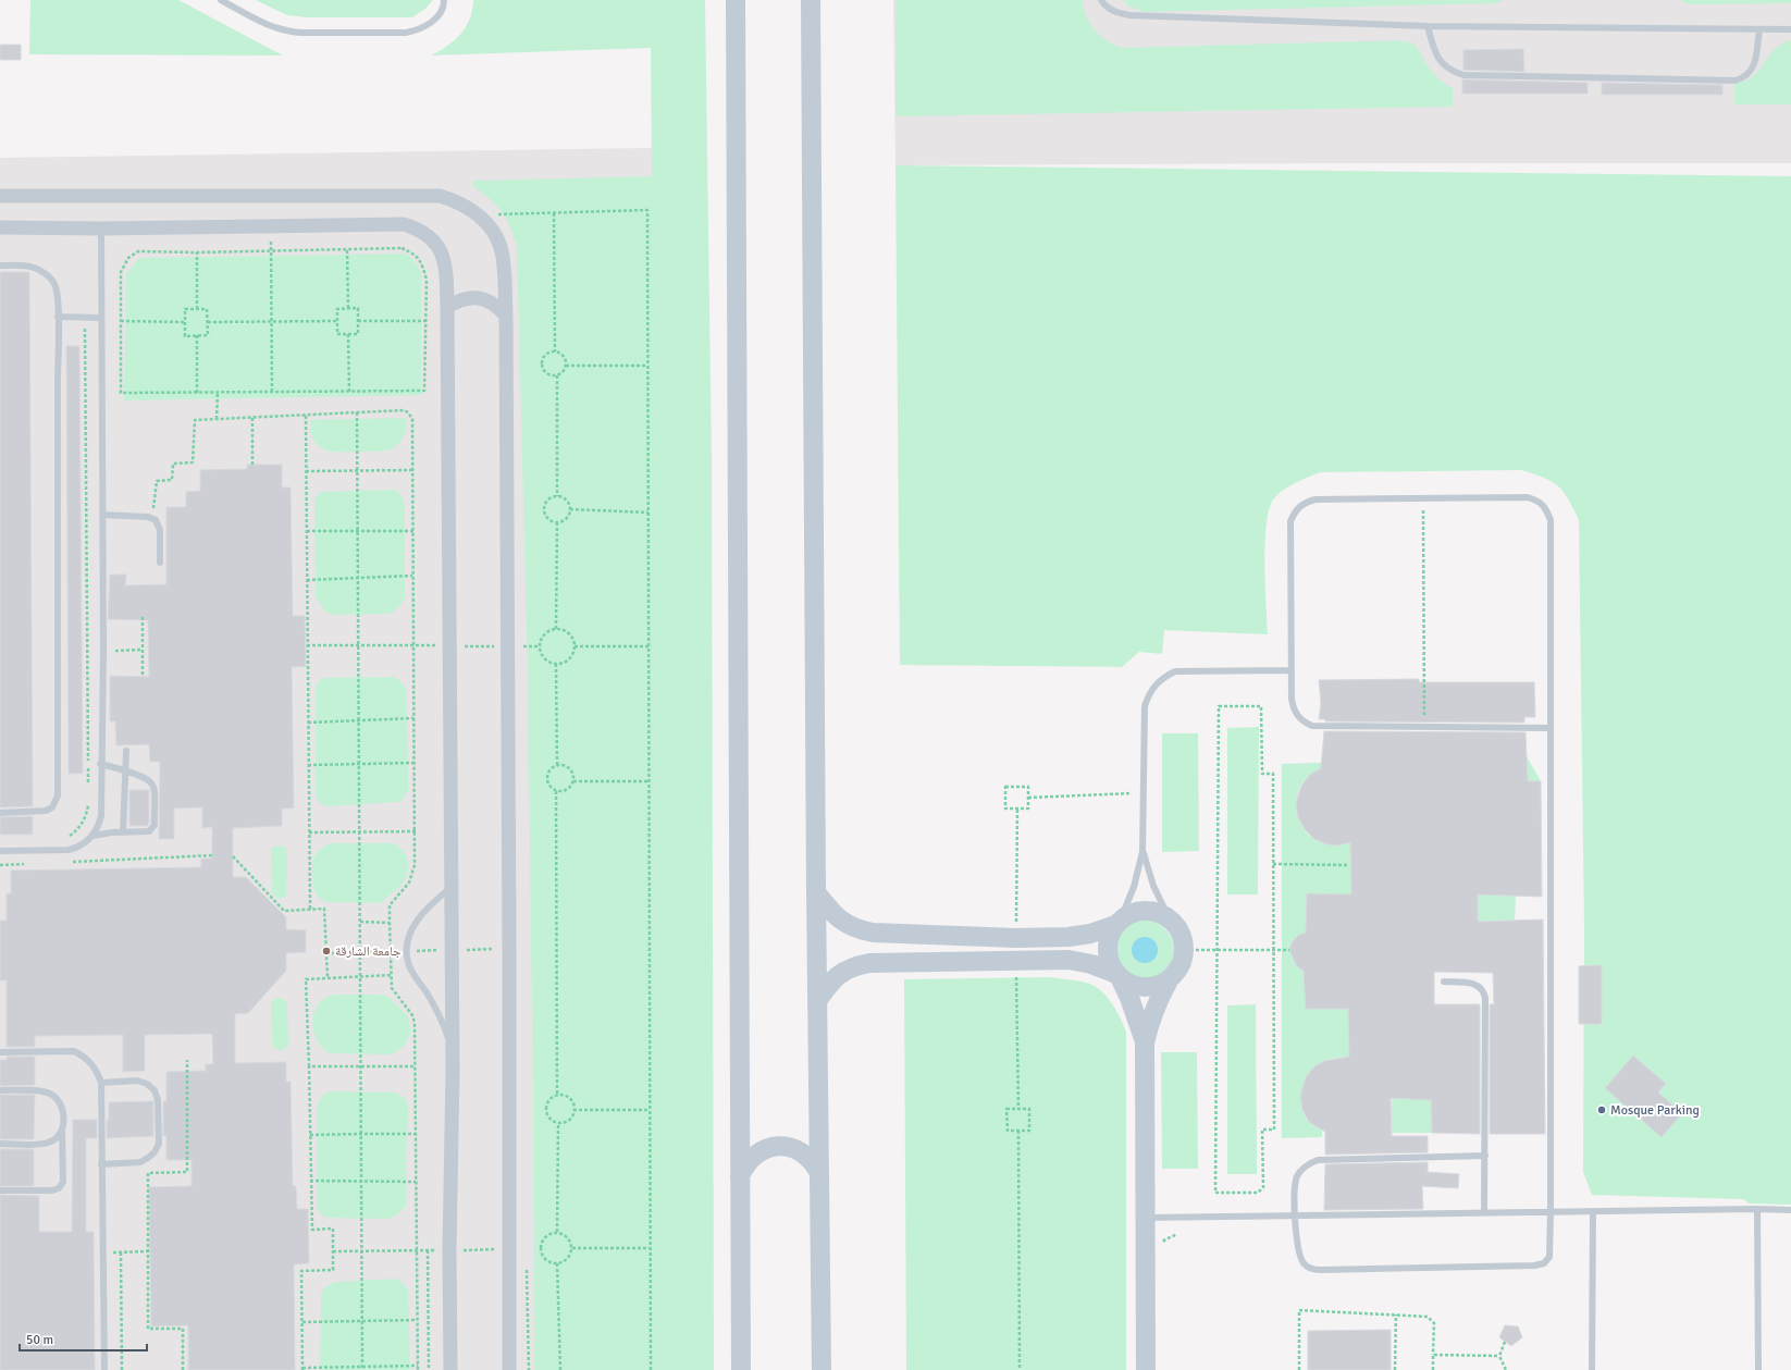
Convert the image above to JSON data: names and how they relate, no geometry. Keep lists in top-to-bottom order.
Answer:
{
  "places": ["جامعة الشارقة", "Mosque Parking"],
  "scale_bar": "50 m"
}
